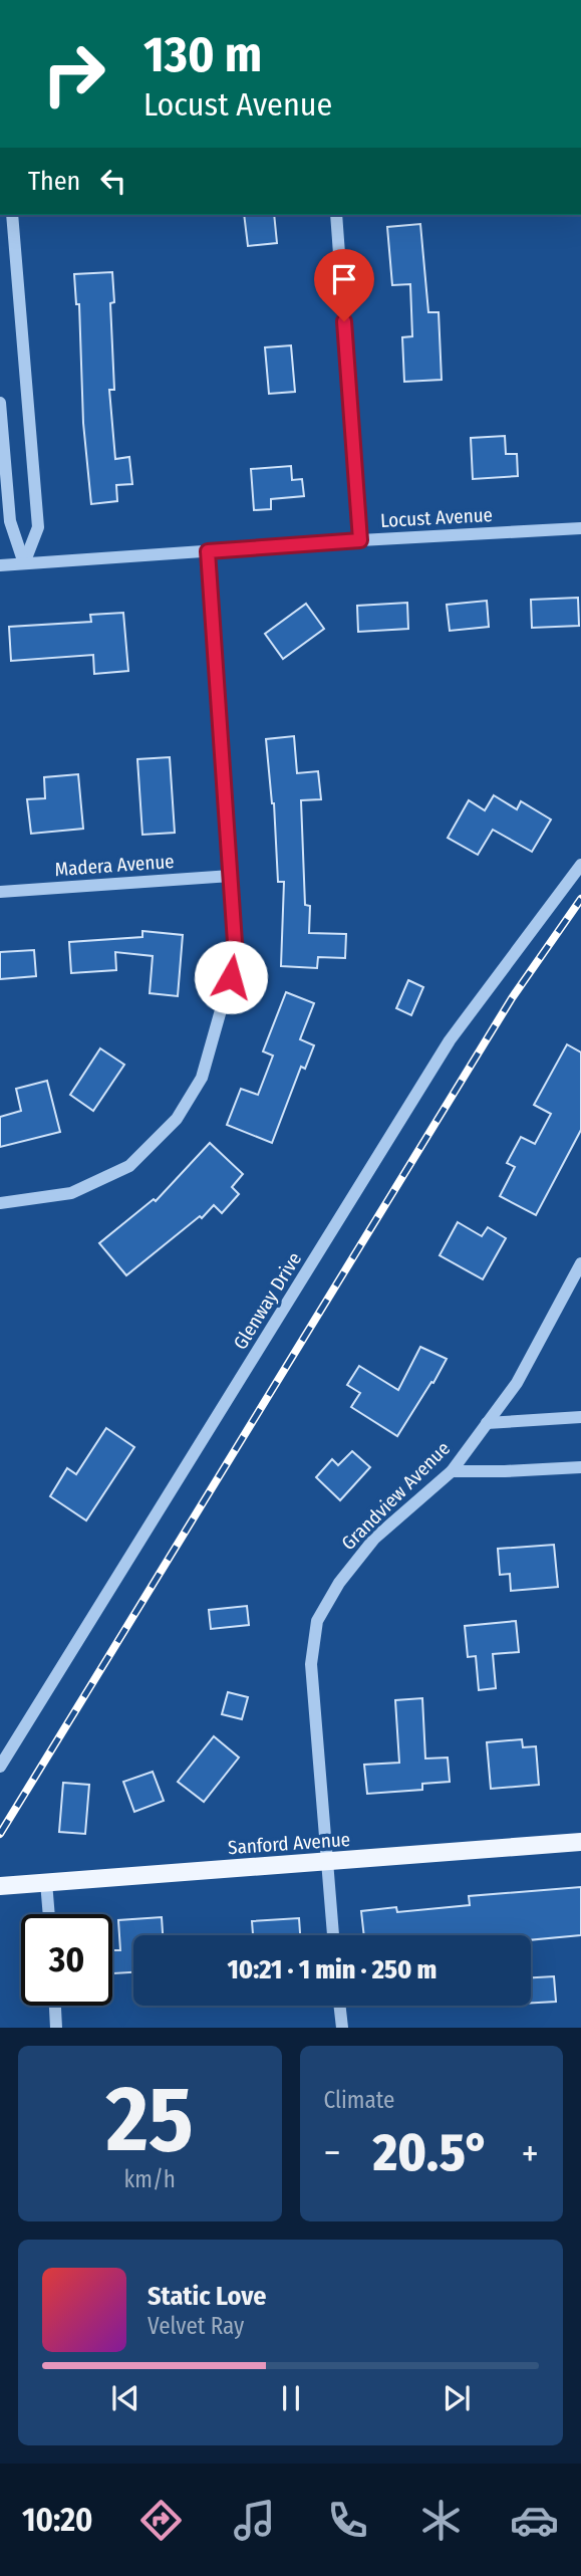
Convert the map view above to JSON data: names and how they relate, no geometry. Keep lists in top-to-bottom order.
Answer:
{
  "streets": {
    "main road": ["Sanford Avenue"],
    "street": [
      "Locust Avenue",
      "Madera Avenue",
      "Glenway Drive",
      "Grandview Avenue"
    ]
  },
  "crossings": [
    ["Grandview Avenue", "Sanford Avenue"]
  ],
  "page": {
    "turn": ["130 m", "Locust Avenue"],
    "then": "Then",
    "limit": "30",
    "trip": "10:21 · 1 min · 250 m",
    "tile": [
      ["25", "km/h"],
      "Climate"
    ],
    "heat": ["−", "20.5°", "+"],
    "song": ["Static Love", "Velvet Ray"],
    "tabs": "10:20"
  }
}
